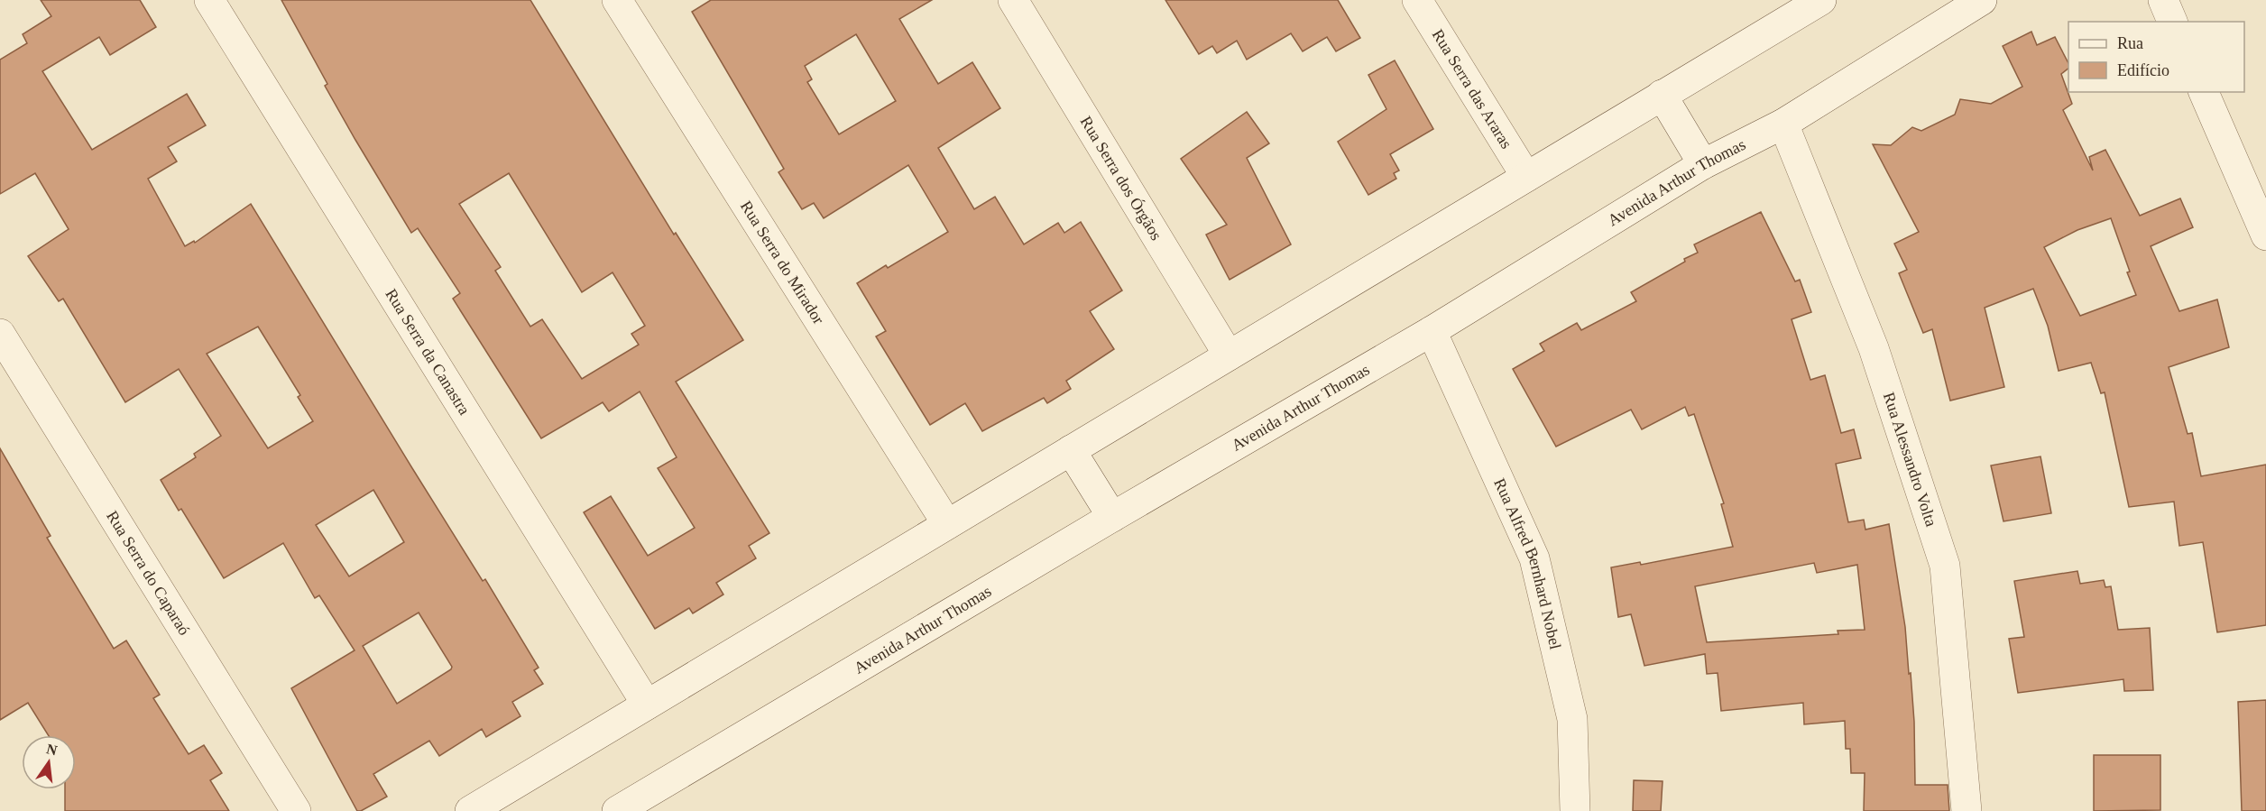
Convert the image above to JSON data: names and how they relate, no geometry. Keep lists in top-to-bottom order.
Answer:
{
  "streets": {
    "street": [
      "Rua Serra das Araras",
      "Rua Serra dos Órgãos",
      "Avenida Arthur Thomas",
      "Rua Serra do Mirador",
      "Rua Serra da Canastra",
      "Rua Alessandro Volta",
      "Rua Alfred Bernhard Nobel",
      "Rua Serra do Caparaó"
    ]
  },
  "crossings": [
    ["Avenida Arthur Thomas", "Rua Alessandro Volta"],
    ["Avenida Arthur Thomas", "Rua Alfred Bernhard Nobel"]
  ],
  "legend": ["Rua", "Edifício"],
  "north": "top"
}
